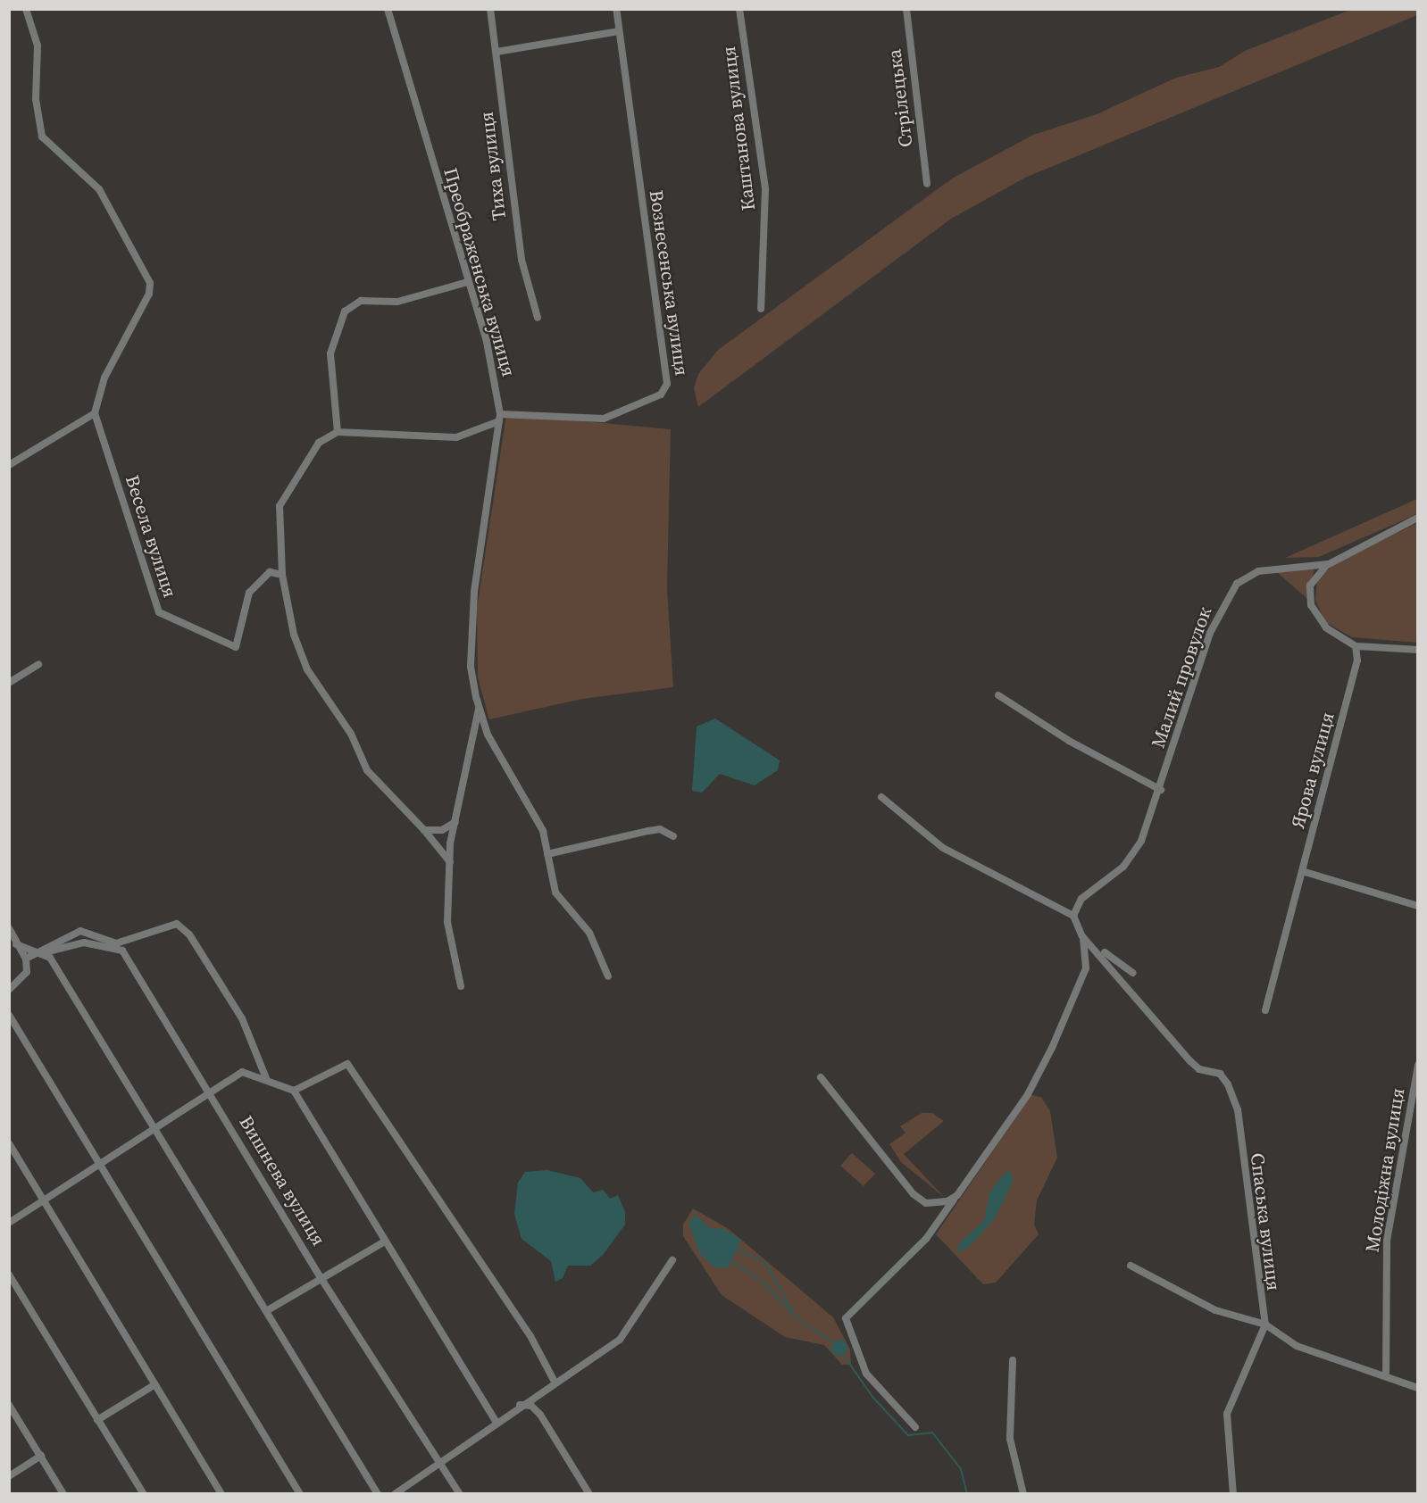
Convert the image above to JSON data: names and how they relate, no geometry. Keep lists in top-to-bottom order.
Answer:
{
  "streets": {
    "street": [
      "Стрілецька",
      "Каштанова вулиця",
      "Тиха вулиця",
      "Преображенська вулиця",
      "Вознесенська вулиця",
      "Весела вулиця",
      "Малий провулок",
      "Ярова вулиця",
      "Молодіжна вулиця",
      "Вишнева вулиця",
      "Спаська вулиця"
    ]
  },
  "crossings": [
    ["Преображенська вулиця", "Вознесенська вулиця"]
  ]
}
